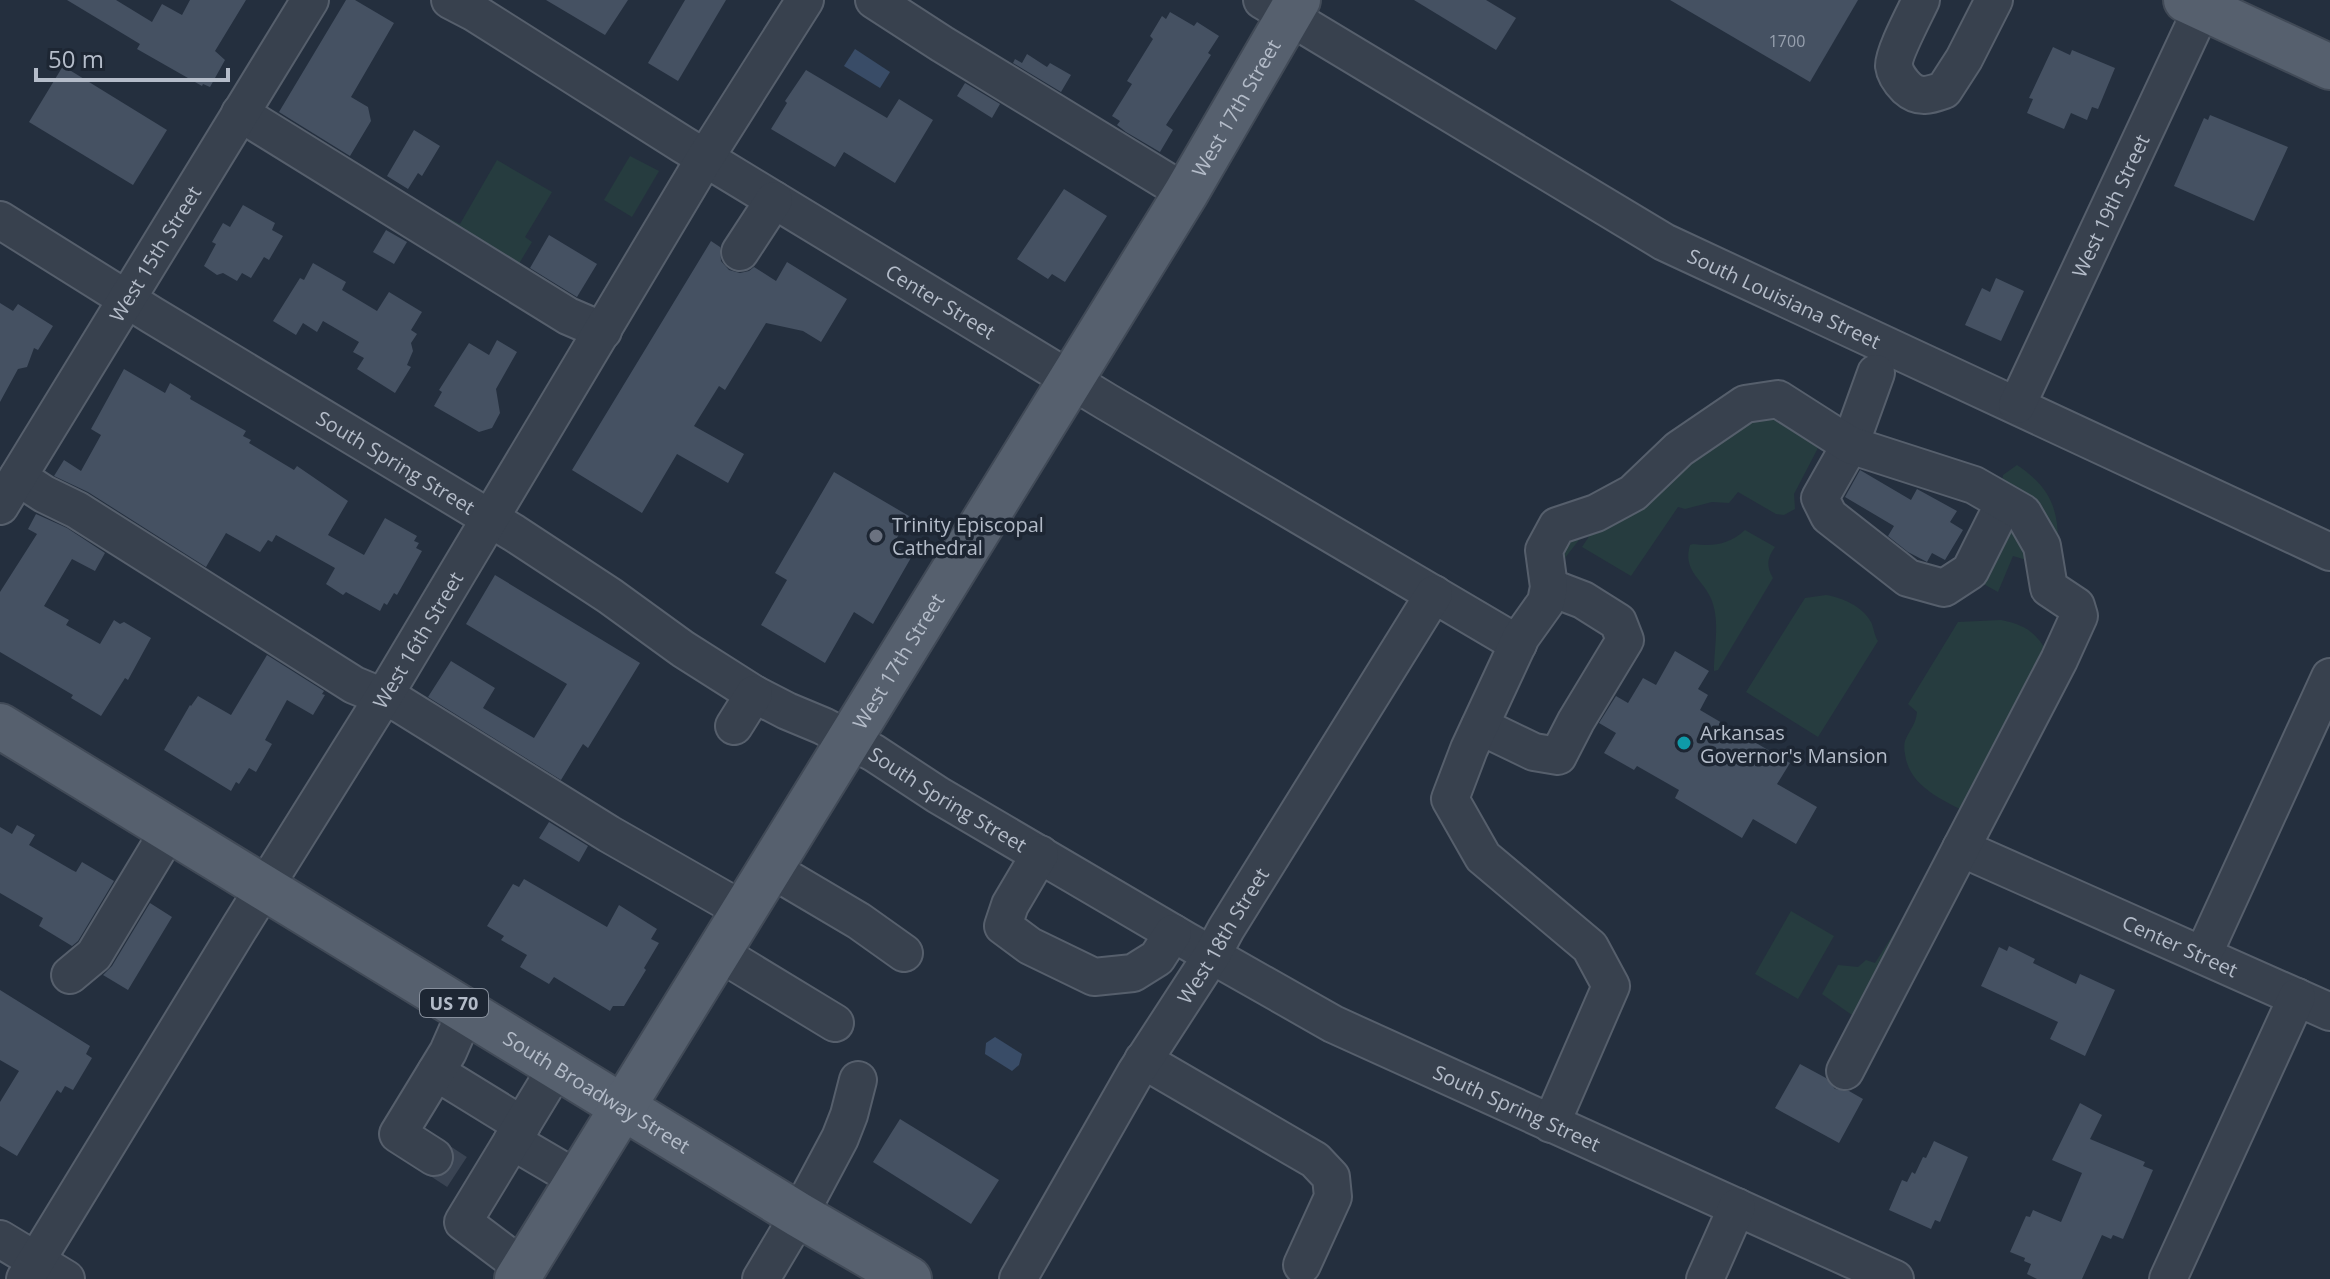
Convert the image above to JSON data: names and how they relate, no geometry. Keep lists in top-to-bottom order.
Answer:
{
  "streets": {
    "main road": ["West 17th Street", "US 70", "South Broadway Street"],
    "street": [
      "West 19th Street",
      "West 15th Street",
      "South Louisiana Street",
      "Center Street",
      "South Spring Street",
      "West 16th Street",
      "West 18th Street"
    ]
  },
  "crossings": [
    ["West 17th Street", "South Louisiana Street"],
    ["West 17th Street", "Center Street"],
    ["West 17th Street", "South Spring Street"],
    ["West 17th Street", "South Broadway Street"],
    ["West 19th Street", "South Louisiana Street"],
    ["West 15th Street", "South Spring Street"],
    ["Center Street", "West 16th Street"],
    ["Center Street", "West 18th Street"],
    ["South Spring Street", "West 16th Street"],
    ["South Spring Street", "West 18th Street"],
    ["West 16th Street", "South Broadway Street"]
  ],
  "places": ["Trinity Episcopal Cathedral", "Arkansas Governor's Mansion"],
  "house_numbers": ["1700"],
  "scale_bar": "50 m"
}
